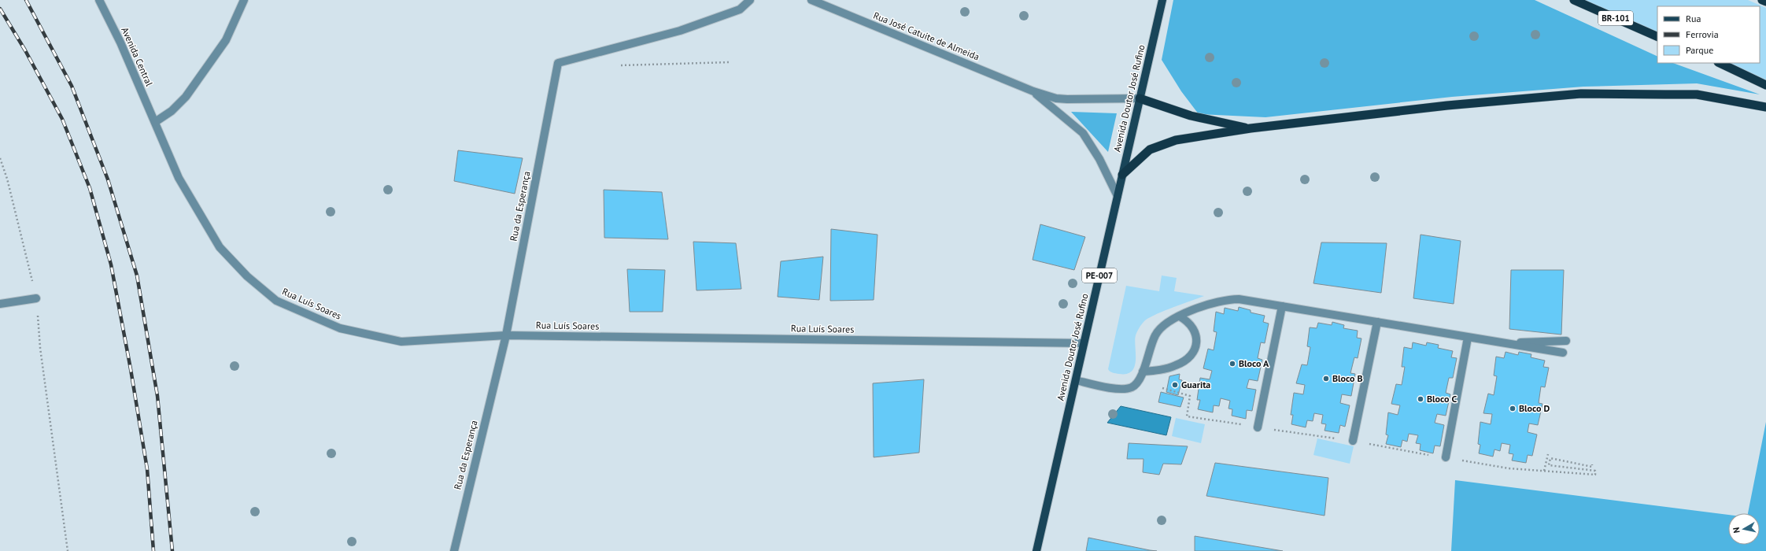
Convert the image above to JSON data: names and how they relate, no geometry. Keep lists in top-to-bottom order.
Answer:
{
  "streets": {
    "highway": ["BR-101"],
    "main road": ["Avenida Doutor José Rufino", "PE-007"],
    "street": [
      "Rua José Catuite de Almeida",
      "Avenida Central",
      "Rua da Esperança",
      "Rua Luís Soares"
    ]
  },
  "crossings": [
    ["Rua José Catuite de Almeida", "Avenida Doutor José Rufino"],
    ["Avenida Central", "Rua Luís Soares"],
    ["Avenida Doutor José Rufino", "Rua Luís Soares"],
    ["Rua da Esperança", "Rua Luís Soares"]
  ],
  "places": [
    "Bloco A",
    "Bloco B",
    "Guarita",
    "Bloco C",
    "Bloco D"
  ],
  "legend": ["Rua", "Ferrovia", "Parque"],
  "north": "left"
}
